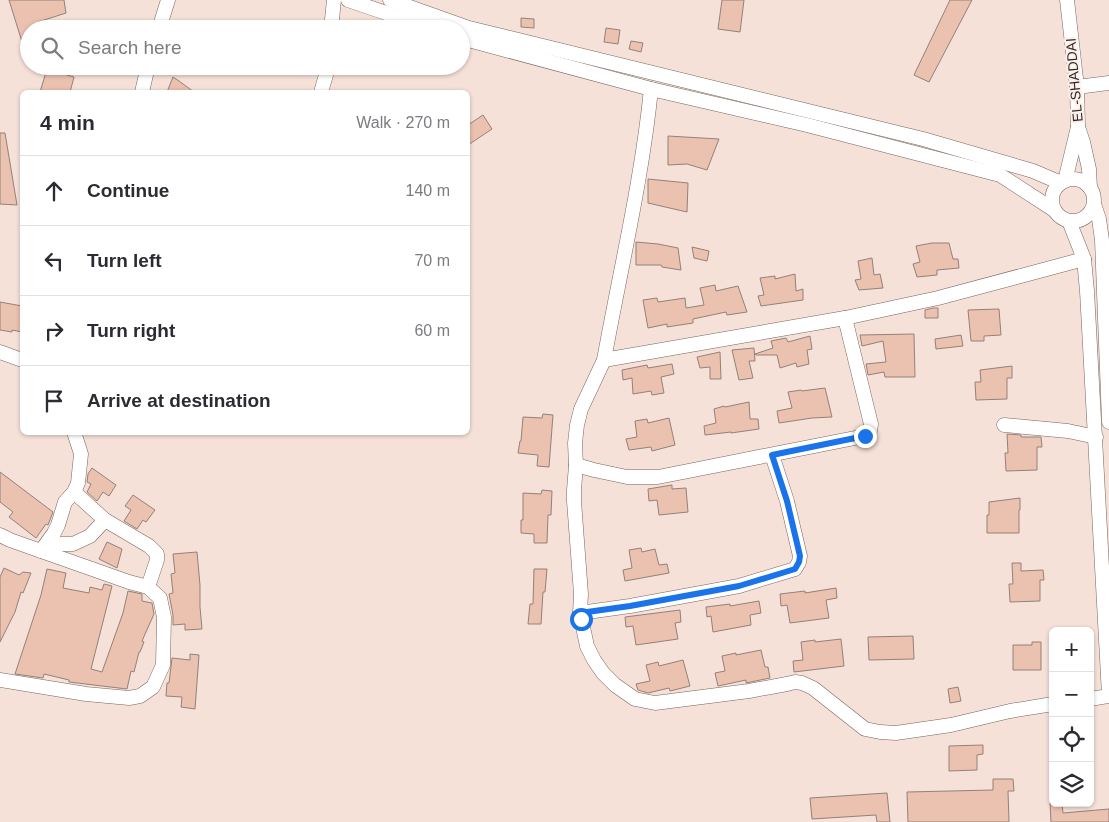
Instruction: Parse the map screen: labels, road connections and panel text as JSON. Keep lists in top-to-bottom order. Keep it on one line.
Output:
{"streets":{"street":["EL-SHADDAI"]},"page":{"search":"Search here","heading":["4 min","Walk · 270 m"],"list":[["Continue","140 m"],["Turn left","70 m"],["Turn right","60 m"],"Arrive at destination"],"map_buttons":["+","−"]}}
